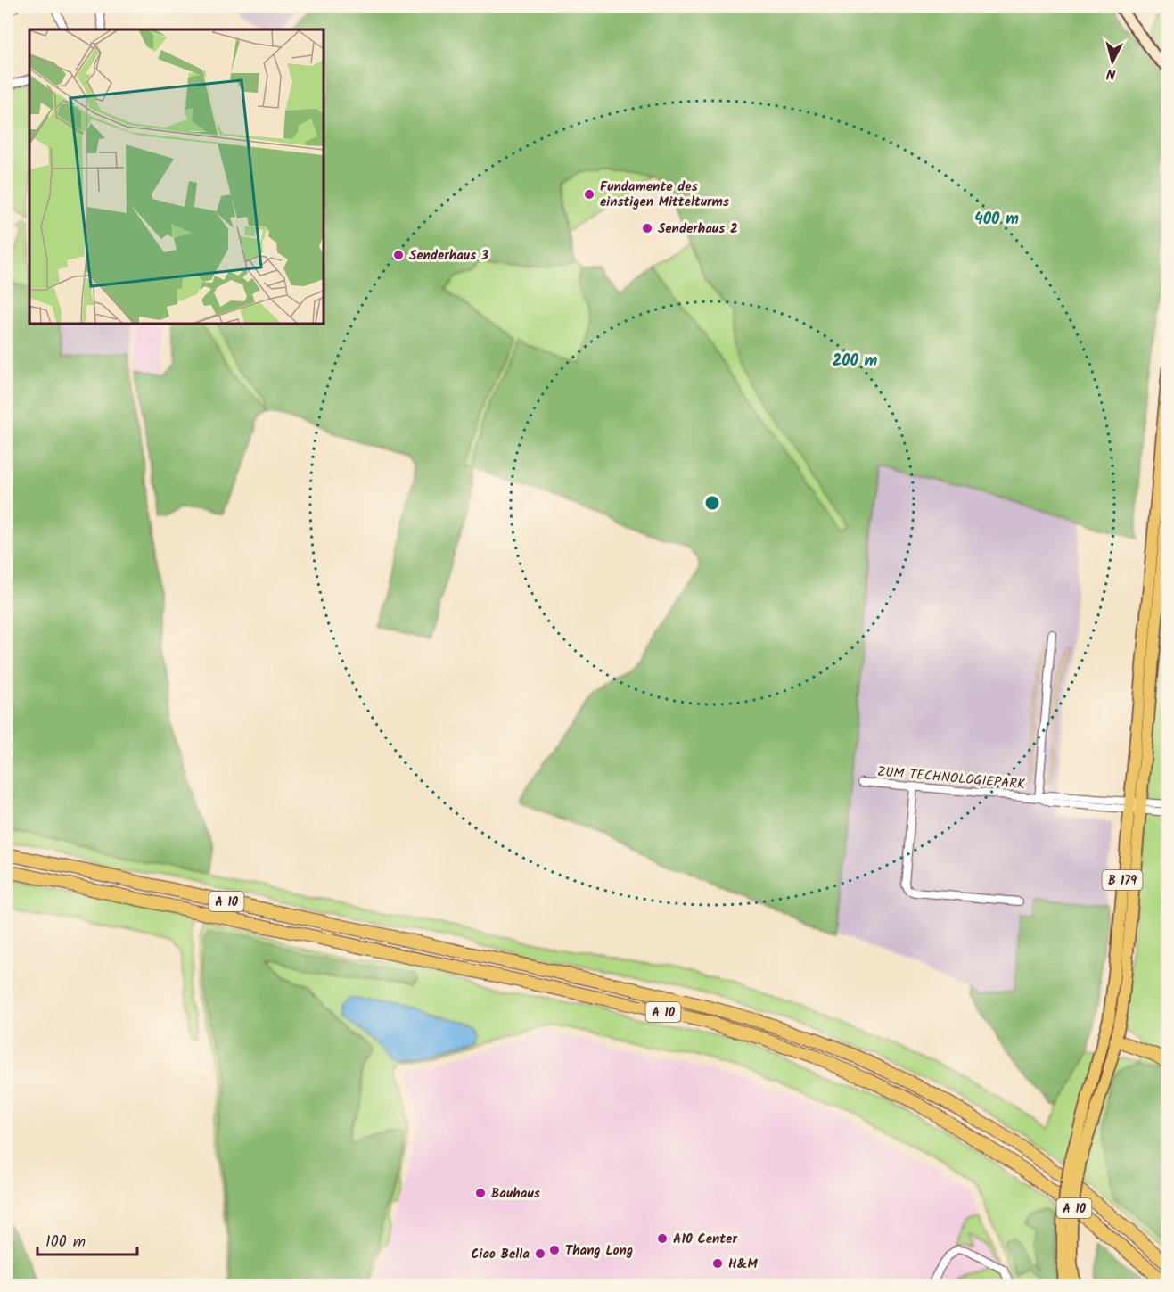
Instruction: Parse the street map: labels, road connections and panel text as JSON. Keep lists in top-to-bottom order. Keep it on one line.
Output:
{"streets":{"highway":["A 10"],"main road":["B 179"],"street":["ZUM TECHNOLOGIEPARK"]},"crossings":[["ZUM TECHNOLOGIEPARK","B 179"]],"places":["Fundamente des einstigen Mittelturms","Senderhaus 2","Senderhaus 3","Bauhaus","A10 Center","Thang Long","Ciao Bella","H&M"],"scale_bar":"100 m","north":"bottom","rings":["400 m","200 m"]}
